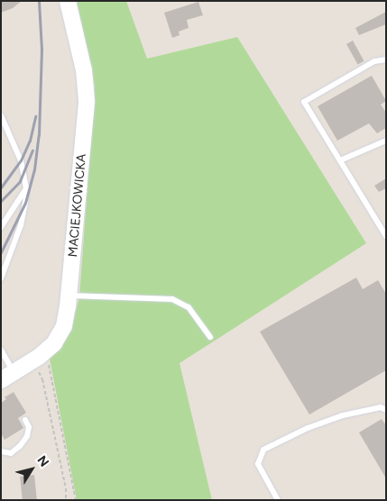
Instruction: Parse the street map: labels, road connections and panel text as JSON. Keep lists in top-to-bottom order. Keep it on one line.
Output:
{"streets":{"street":["MACIEJKOWICKA"]},"north":"top right"}
